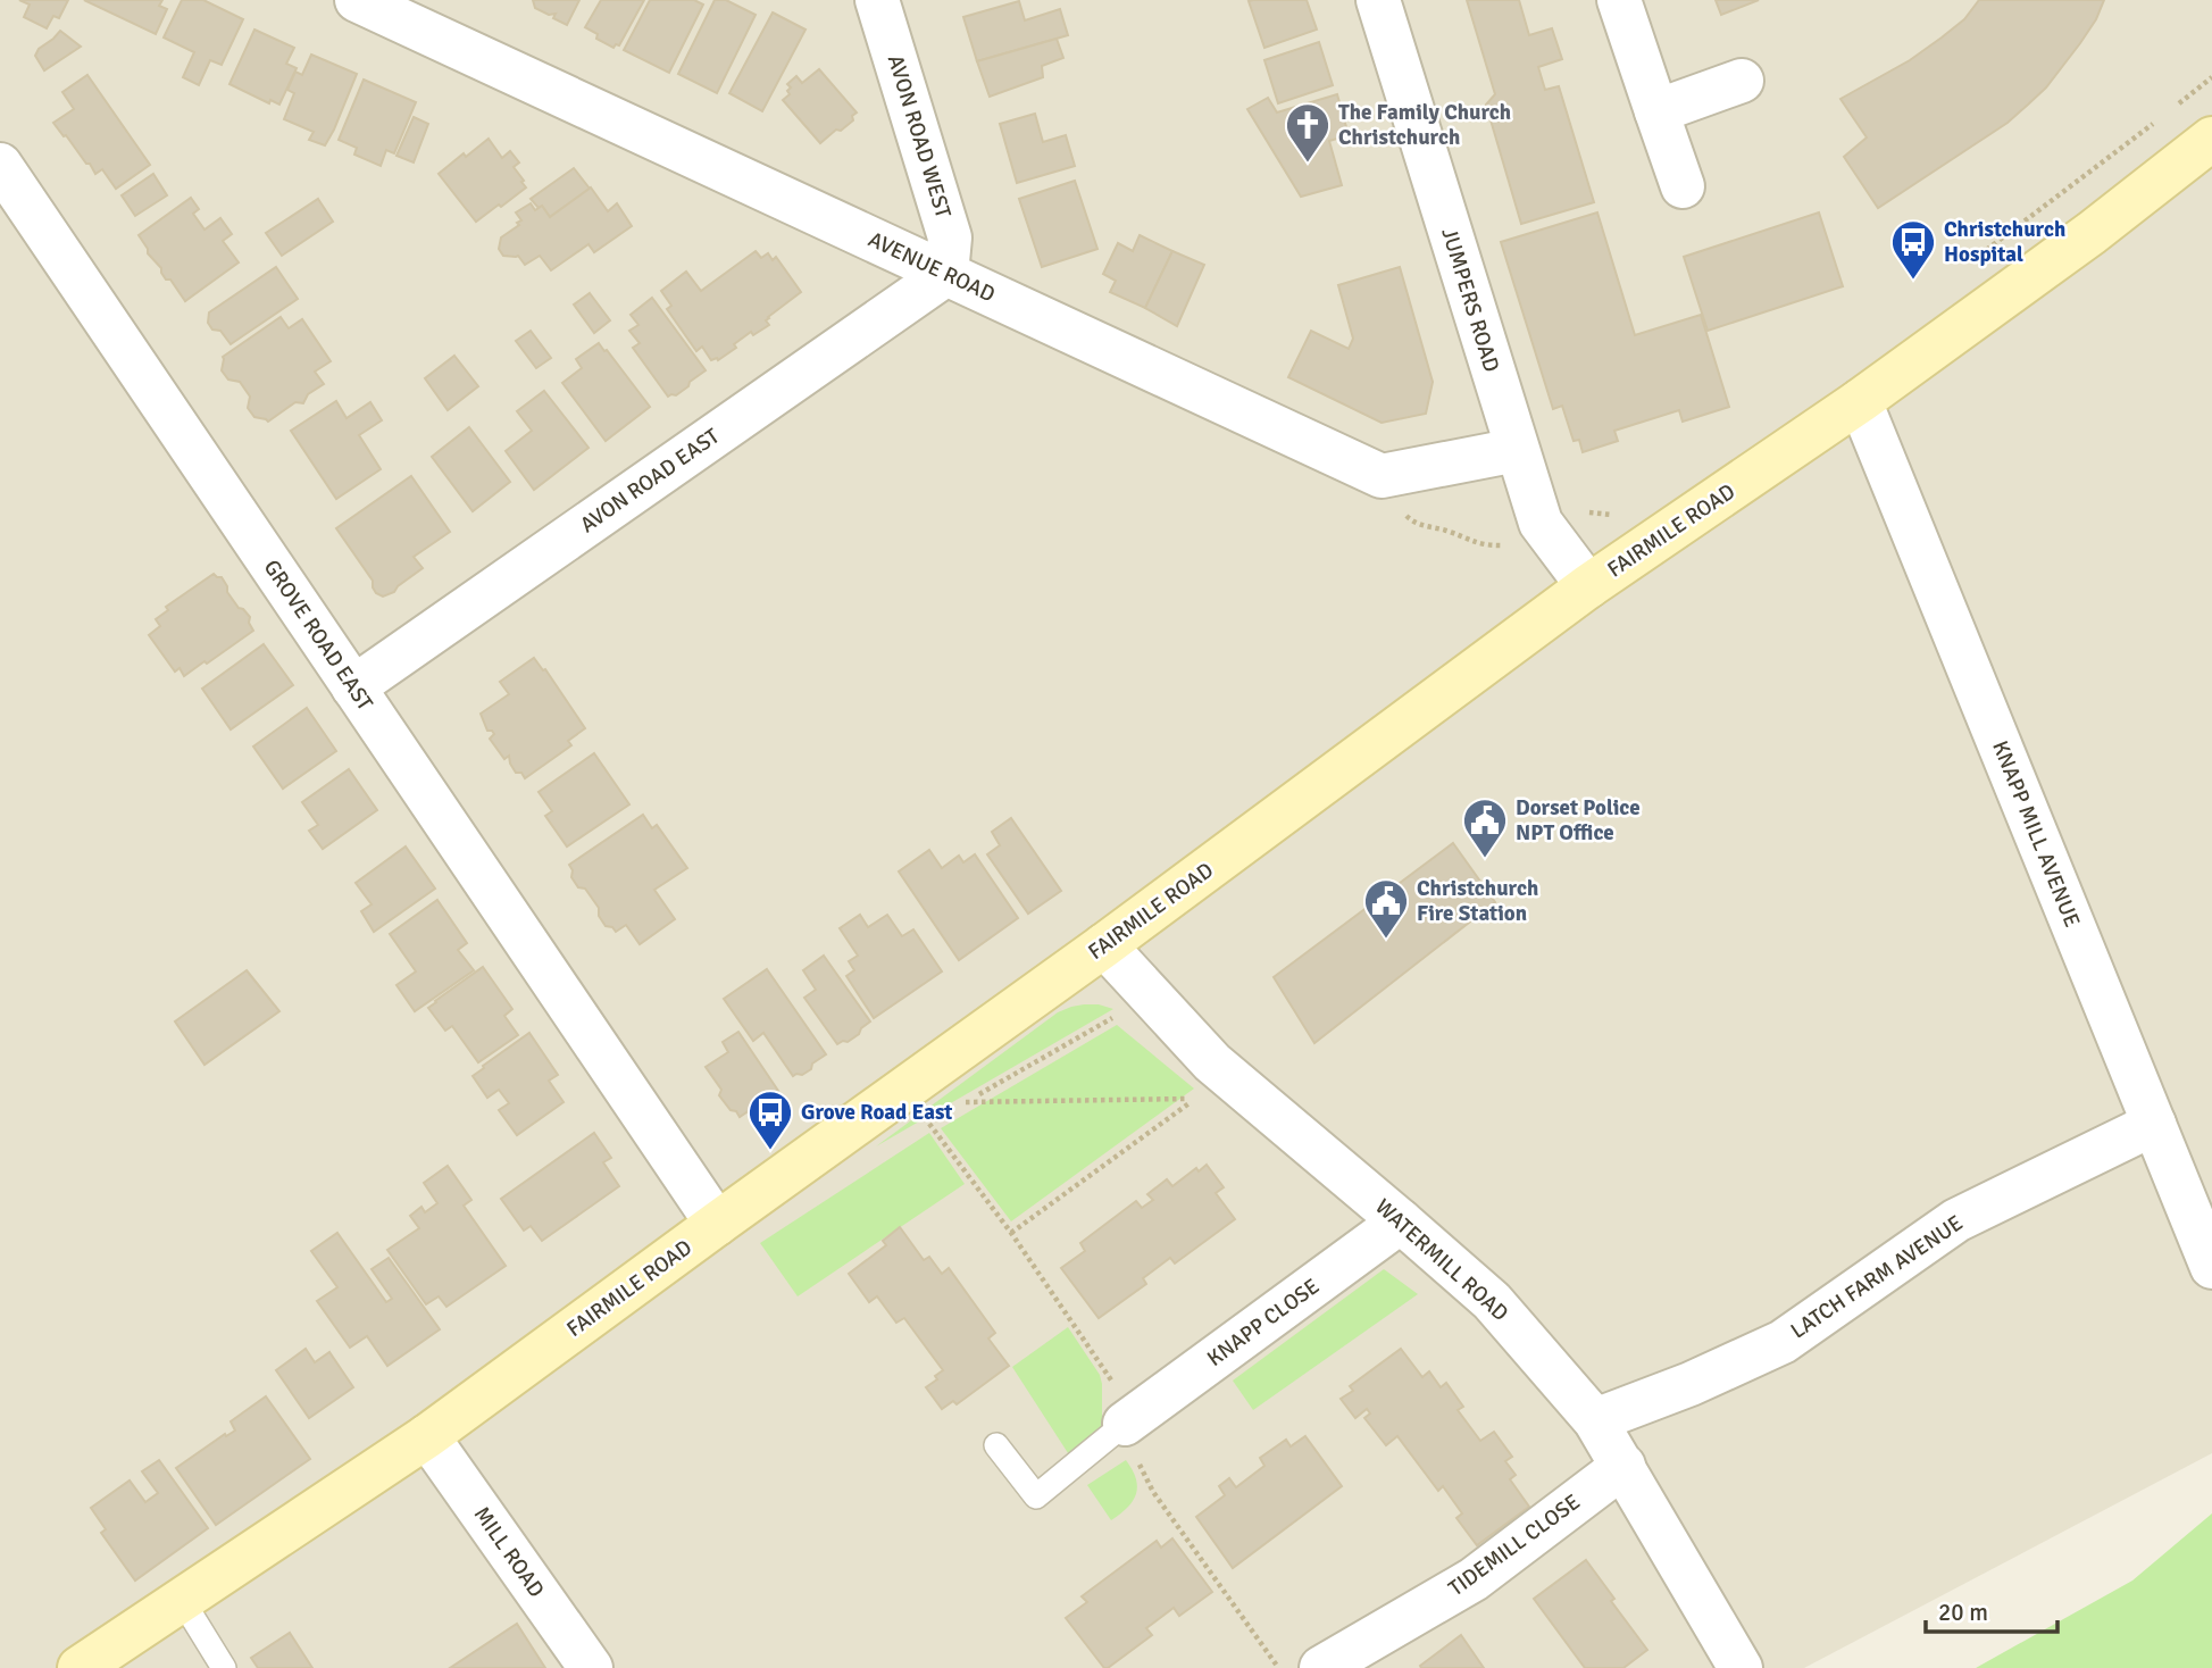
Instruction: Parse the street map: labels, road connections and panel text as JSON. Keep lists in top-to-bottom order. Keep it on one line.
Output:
{"streets":{"main road":["FAIRMILE ROAD"],"street":["AVON ROAD WEST","AVENUE ROAD","JUMPERS ROAD","AVON ROAD EAST","GROVE ROAD EAST","KNAPP MILL AVENUE","WATERMILL ROAD","LATCH FARM AVENUE","KNAPP CLOSE","TIDEMILL CLOSE","MILL ROAD"]},"crossings":[["AVON ROAD WEST","AVENUE ROAD"],["AVON ROAD WEST","AVON ROAD EAST"],["AVENUE ROAD","AVON ROAD EAST"],["JUMPERS ROAD","FAIRMILE ROAD"],["AVON ROAD EAST","GROVE ROAD EAST"],["FAIRMILE ROAD","GROVE ROAD EAST"],["FAIRMILE ROAD","KNAPP MILL AVENUE"],["FAIRMILE ROAD","WATERMILL ROAD"],["FAIRMILE ROAD","MILL ROAD"],["KNAPP MILL AVENUE","LATCH FARM AVENUE"],["WATERMILL ROAD","LATCH FARM AVENUE"],["WATERMILL ROAD","KNAPP CLOSE"],["WATERMILL ROAD","TIDEMILL CLOSE"]],"places":{"church":["The Family Church Christchurch"],"bus stop":["Christchurch Hospital","Grove Road East"],"public building":["Dorset Police NPT Office","Christchurch Fire Station"]},"scale_bar":"20 m"}
